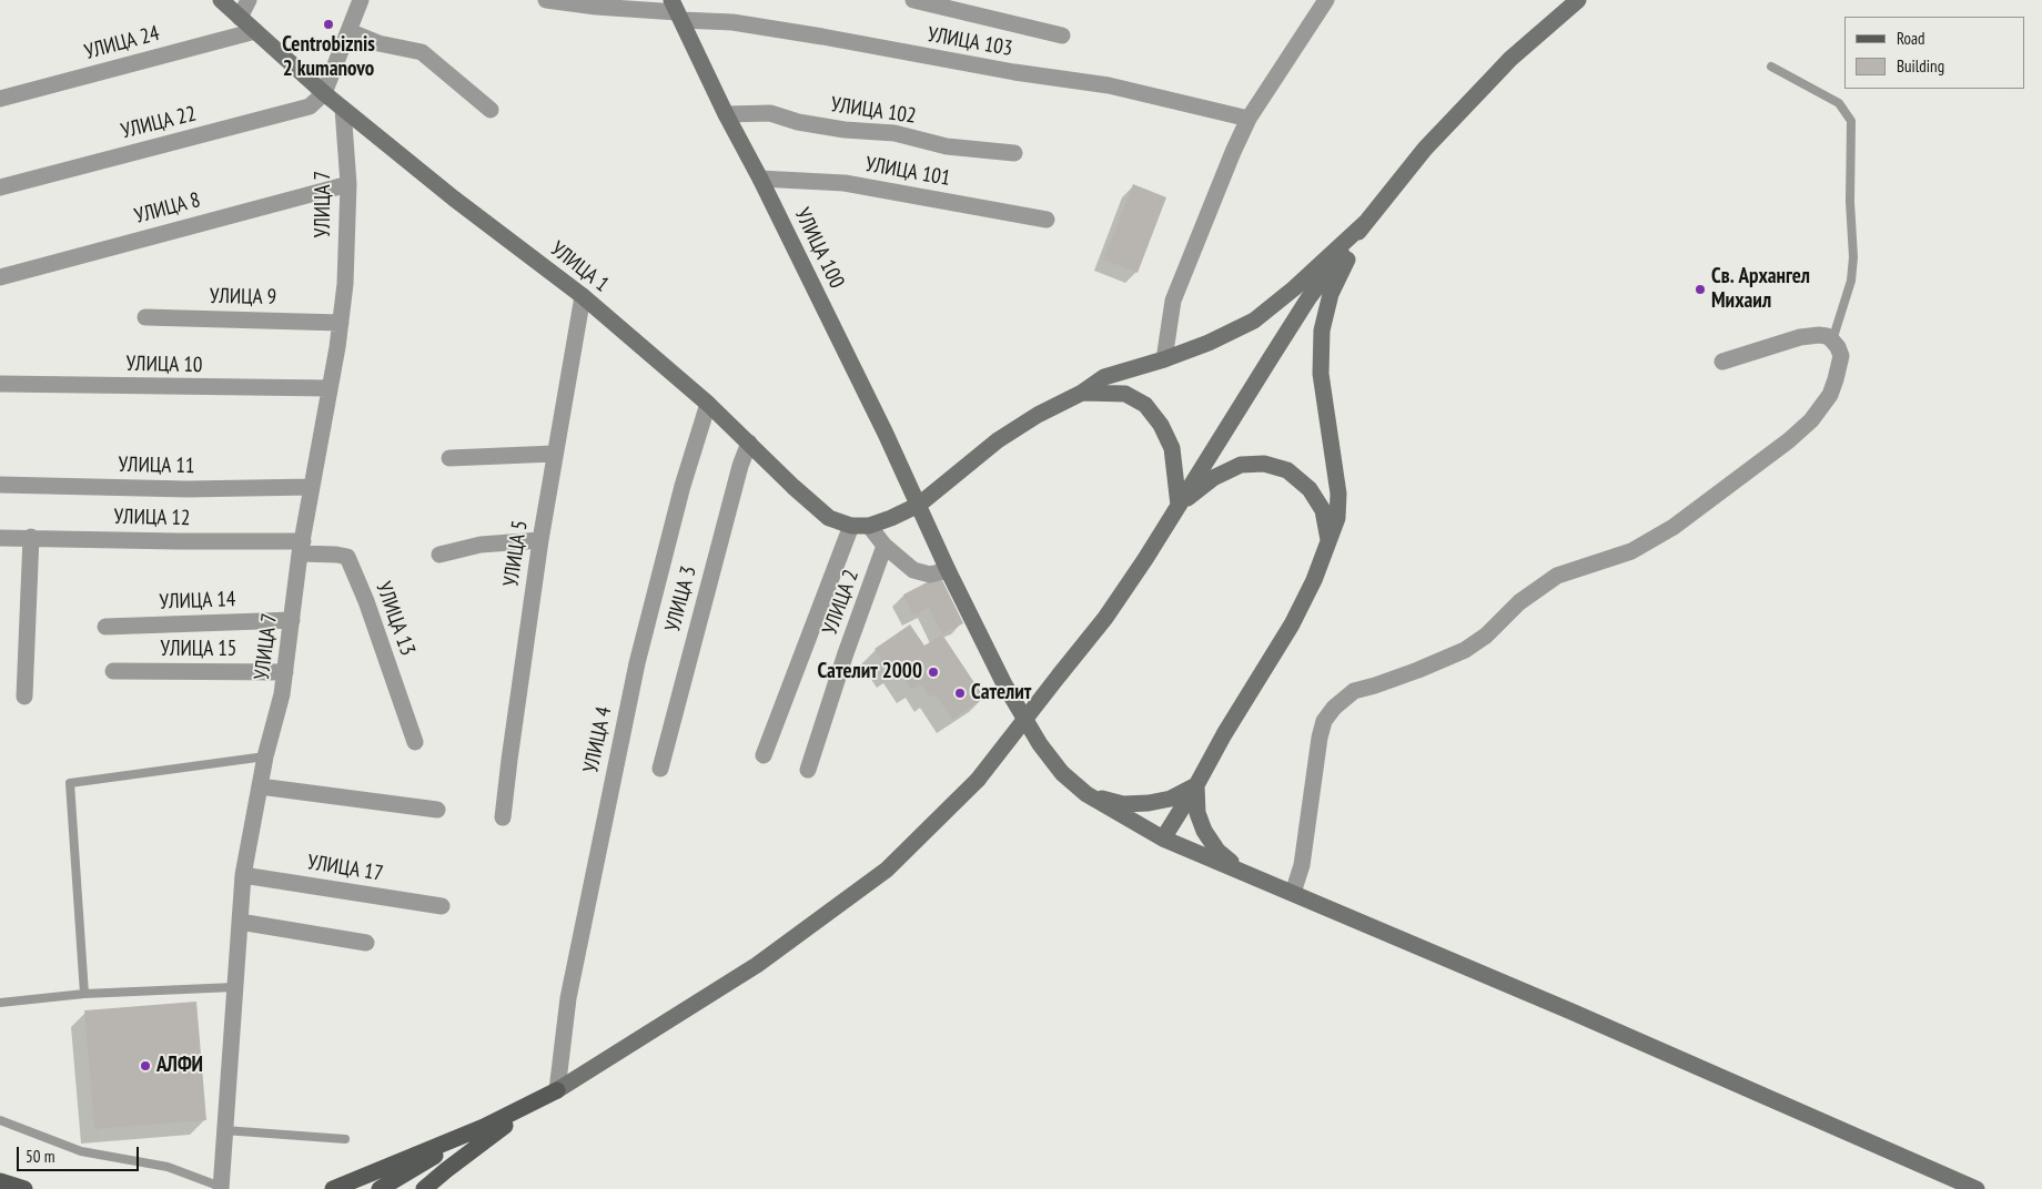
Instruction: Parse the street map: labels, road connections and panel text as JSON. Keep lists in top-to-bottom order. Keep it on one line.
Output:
{"streets":{"main road":["УЛИЦА 100","УЛИЦА 1"],"street":["УЛИЦА 103","УЛИЦА 24","УЛИЦА 102","УЛИЦА 22","УЛИЦА 101","УЛИЦА 7","УЛИЦА 8","УЛИЦА 9","УЛИЦА 10","УЛИЦА 11","УЛИЦА 12","УЛИЦА 5","УЛИЦА 3","УЛИЦА 14","УЛИЦА 2","УЛИЦА 13","УЛИЦА 15","УЛИЦА 4","УЛИЦА 17"]},"crossings":[["УЛИЦА 103","УЛИЦА 100"],["УЛИЦА 24","УЛИЦА 1"],["УЛИЦА 102","УЛИЦА 100"],["УЛИЦА 22","УЛИЦА 1"],["УЛИЦА 101","УЛИЦА 100"],["УЛИЦА 7","УЛИЦА 8"],["УЛИЦА 7","УЛИЦА 1"],["УЛИЦА 7","УЛИЦА 9"],["УЛИЦА 7","УЛИЦА 10"],["УЛИЦА 7","УЛИЦА 11"],["УЛИЦА 7","УЛИЦА 12"],["УЛИЦА 7","УЛИЦА 14"],["УЛИЦА 7","УЛИЦА 13"],["УЛИЦА 7","УЛИЦА 15"],["УЛИЦА 7","УЛИЦА 17"],["УЛИЦА 100","УЛИЦА 1"],["УЛИЦА 1","УЛИЦА 5"],["УЛИЦА 1","УЛИЦА 3"],["УЛИЦА 1","УЛИЦА 4"],["УЛИЦА 12","УЛИЦА 13"]],"places":["Centrobiznis 2 kumanovo","Св. Архангел Михаил","Сателит 2000","Сателит","АЛФИ"],"legend":["Road","Building"],"scale_bar":"50 m"}
